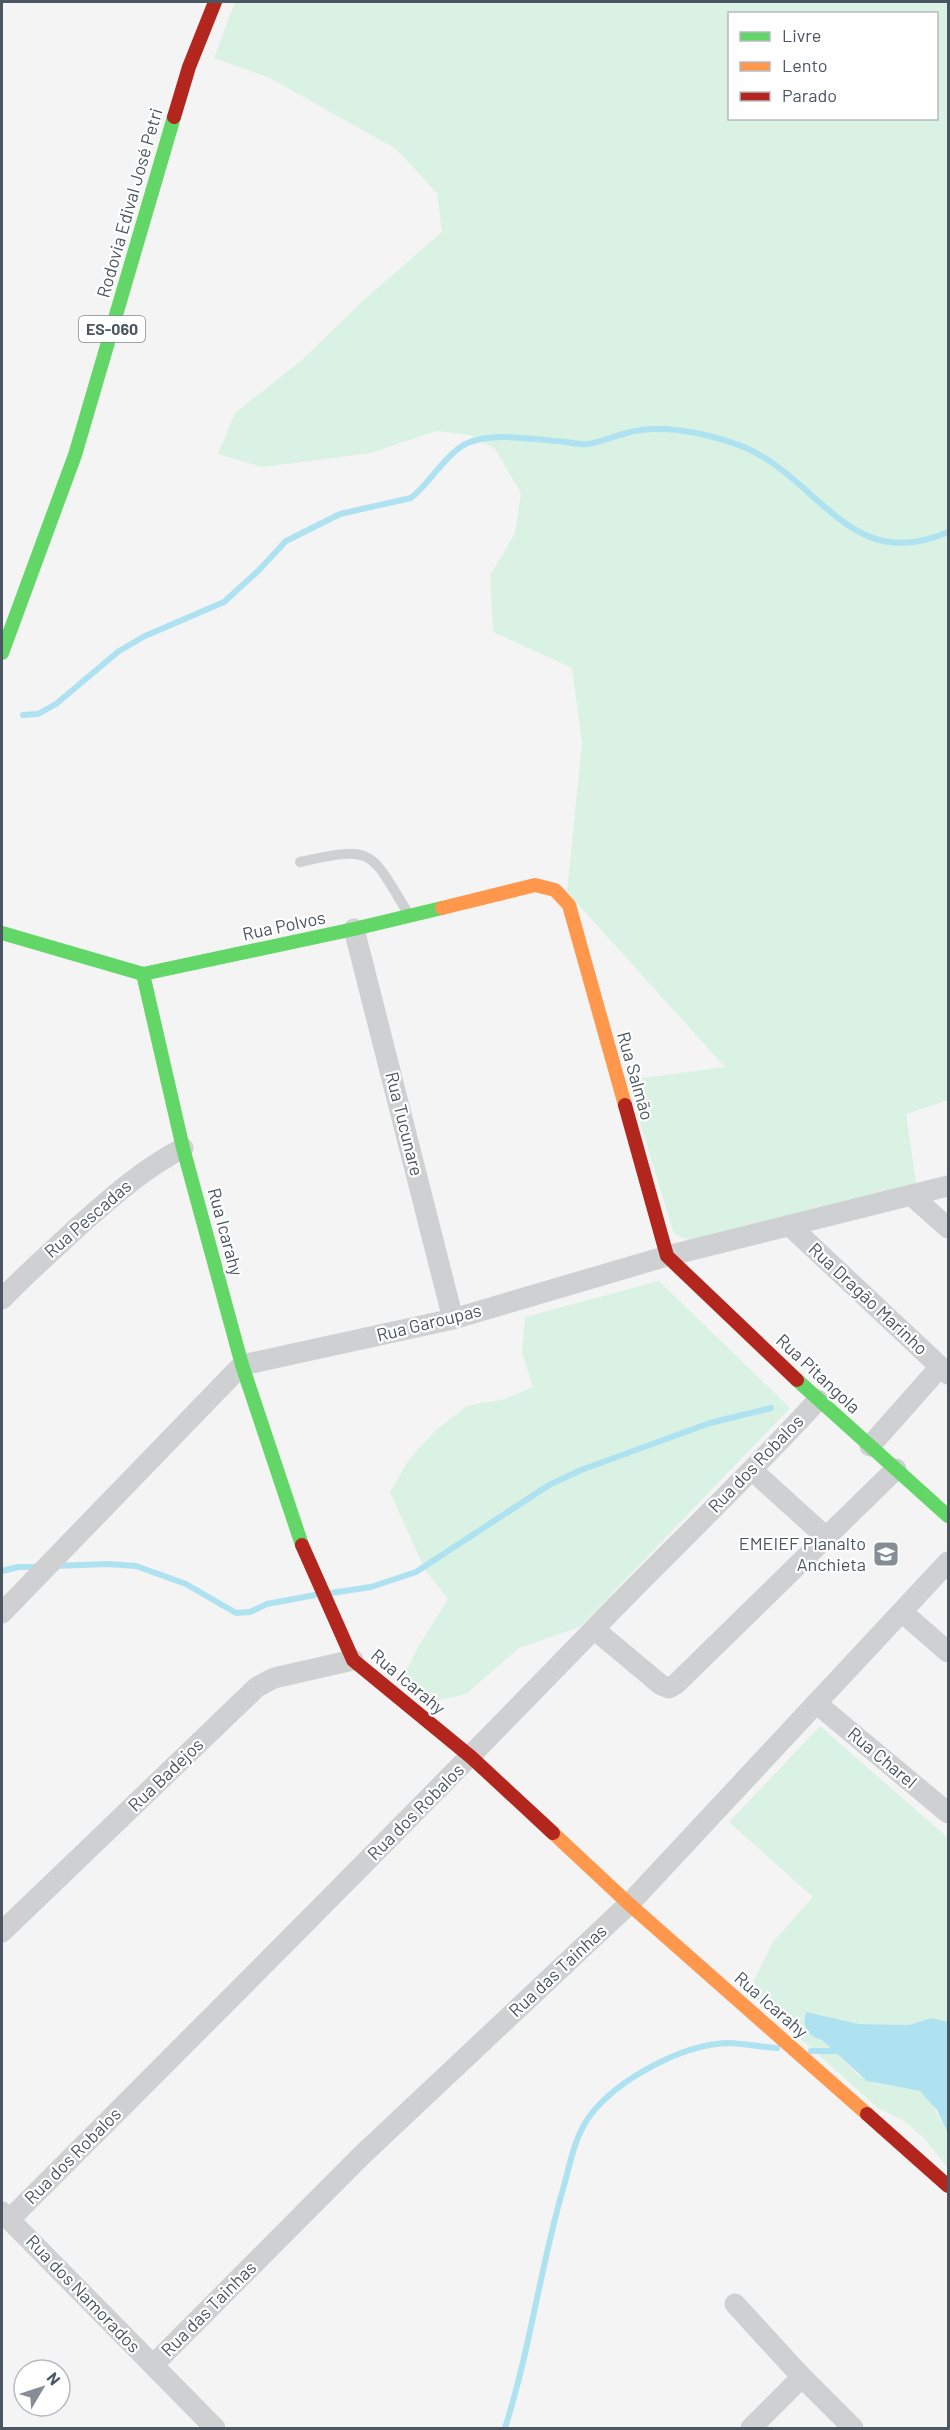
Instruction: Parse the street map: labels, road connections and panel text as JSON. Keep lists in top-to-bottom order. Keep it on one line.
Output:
{"streets":{"street":["Rodovia Edival José Petri","ES-060","Rua Polvos","Rua Salmão","Rua Tucunare","Rua Pescadas","Rua Icarahy","Rua Dragão Marinho","Rua Garoupas","Rua Pitangola","Rua dos Robalos","Rua Charel","Rua Badejos","Rua das Tainhas","Rua dos Namorados"]},"crossings":[["Rua Polvos","Rua Salmão"],["Rua Polvos","Rua Tucunare"],["Rua Polvos","Rua Icarahy"],["Rua Salmão","Rua Garoupas"],["Rua Salmão","Rua Pitangola"],["Rua Tucunare","Rua Garoupas"],["Rua Pescadas","Rua Icarahy"],["Rua Icarahy","Rua Garoupas"],["Rua Icarahy","Rua dos Robalos"],["Rua Icarahy","Rua Badejos"],["Rua Icarahy","Rua das Tainhas"],["Rua Dragão Marinho","Rua Garoupas"],["Rua Garoupas","Rua Pitangola"],["Rua Pitangola","Rua dos Robalos"],["Rua dos Robalos","Rua dos Namorados"],["Rua Charel","Rua das Tainhas"],["Rua das Tainhas","Rua dos Namorados"]],"places":{"school or university":["EMEIEF Planalto Anchieta"]},"legend":["Livre","Lento","Parado"],"north":"top right"}
